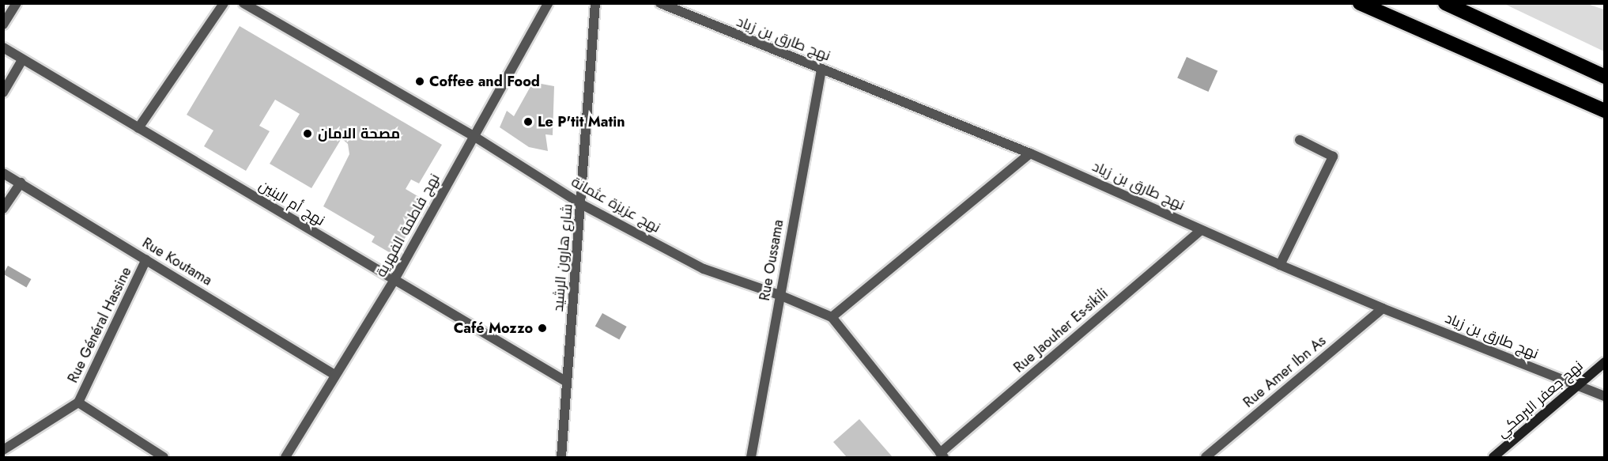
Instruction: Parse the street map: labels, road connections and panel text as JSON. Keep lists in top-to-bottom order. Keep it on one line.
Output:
{"streets":{"street":["نهج طارق بن زياد","نهج أم البنين","نهج عزيزة عثمانة","نهج فاطمة الفهرية","شارع هارون الرشيد","Rue Oussama","Rue Koutama","Rue Général Hassine","Rue Jaouher Es-sikili","Rue Amer Ibn As","نهج جعفر البرمكي"]},"crossings":[["نهج طارق بن زياد","Rue Oussama"],["نهج طارق بن زياد","Rue Jaouher Es-sikili"],["نهج طارق بن زياد","Rue Amer Ibn As"],["نهج طارق بن زياد","نهج جعفر البرمكي"],["نهج أم البنين","نهج فاطمة الفهرية"],["نهج أم البنين","شارع هارون الرشيد"],["نهج عزيزة عثمانة","نهج فاطمة الفهرية"],["نهج عزيزة عثمانة","شارع هارون الرشيد"],["نهج عزيزة عثمانة","Rue Oussama"],["نهج عزيزة عثمانة","Rue Jaouher Es-sikili"],["نهج فاطمة الفهرية","Rue Koutama"],["Rue Koutama","Rue Général Hassine"]],"places":["Coffee and Food","Le P'tit Matin","مصحة الامان","Café Mozzo"]}
